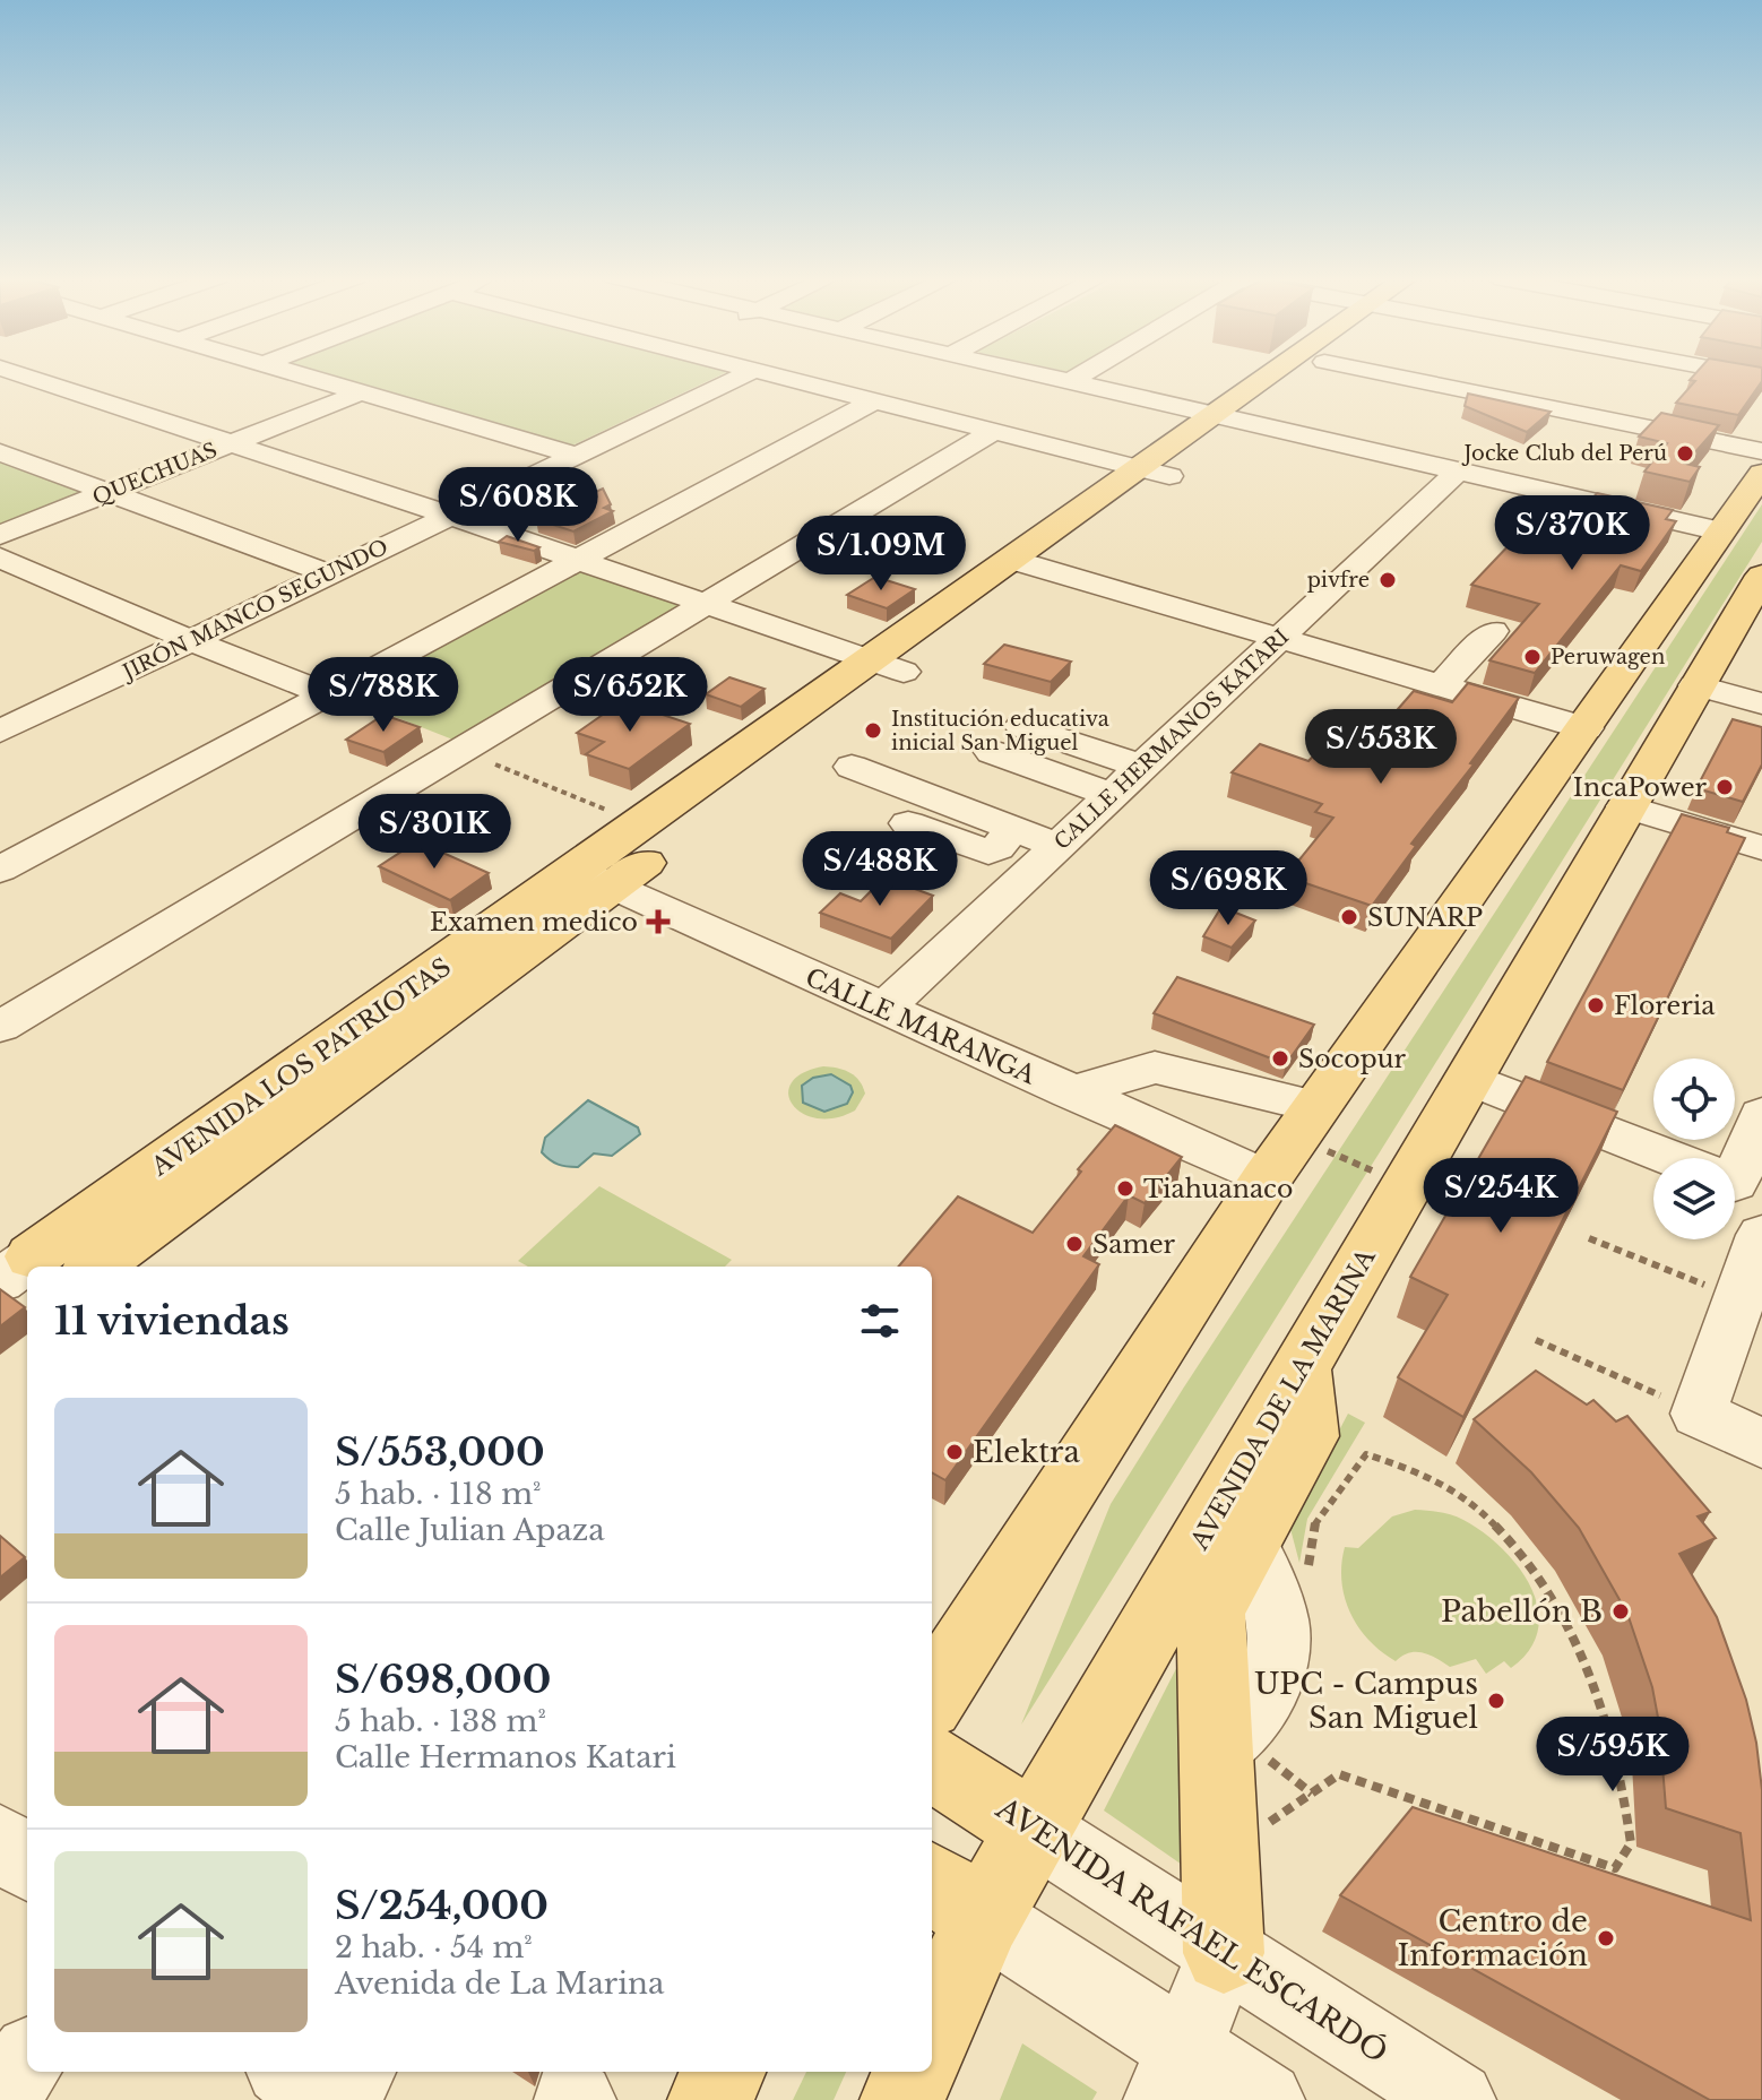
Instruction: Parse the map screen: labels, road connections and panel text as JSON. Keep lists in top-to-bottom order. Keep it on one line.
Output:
{"streets":{"main road":["AVENIDA LOS PATRIOTAS","AVENIDA DE LA MARINA","AVENIDA RAFAEL ESCARDÓ"],"street":["QUECHUAS","JIRÓN MANCO SEGUNDO","CALLE HERMANOS KATARI","CALLE MARANGA"]},"crossings":[["CALLE HERMANOS KATARI","CALLE MARANGA"],["CALLE MARANGA","AVENIDA LOS PATRIOTAS"],["AVENIDA DE LA MARINA","AVENIDA RAFAEL ESCARDÓ"]],"places":{"other":["Jocke Club del Perú","pivfre","Peruwagen","Institución educativa inicial San Miguel","IncaPower","SUNARP","Floreria","Socopur","Tiahuanaco","Samer","Elektra","Pabellón B","UPC - Campus San Miguel","Centro de Información"],"health":["Examen medico"]},"page":{"price":["S/608K","S/370K","S/1.09M","S/788K","S/652K","S/553K","S/301K","S/488K","S/698K","S/254K","S/595K"],"heading":"11 viviendas","list":[{"name":"S/553,000","note":"5 hab. · 118 m² · Calle Julian Apaza"},{"name":"S/698,000","note":"5 hab. · 138 m² · Calle Hermanos Katari"},{"name":"S/254,000","note":"2 hab. · 54 m² · Avenida de La Marina"}]}}
